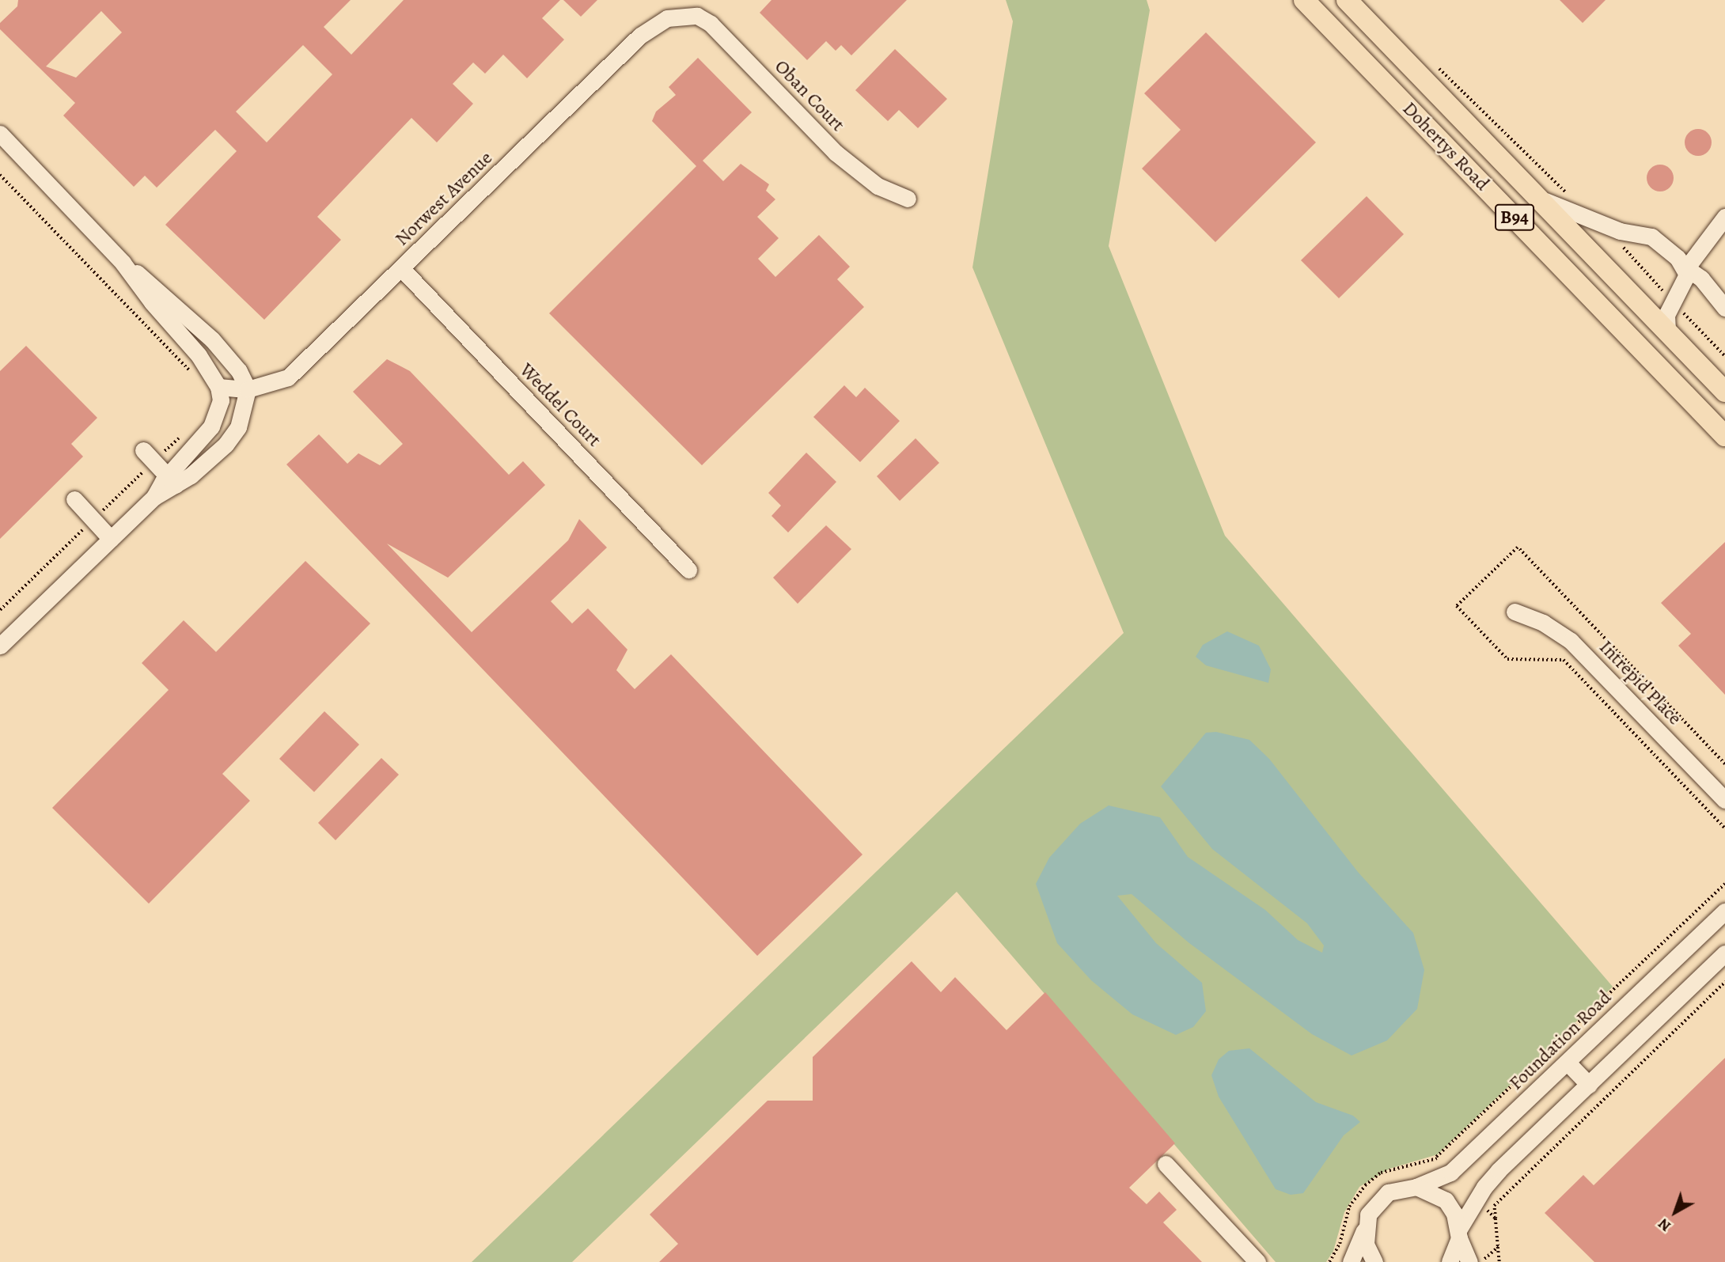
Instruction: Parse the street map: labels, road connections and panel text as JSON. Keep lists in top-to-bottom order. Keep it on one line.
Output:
{"streets":{"main road":["Dohertys Road","B94"],"street":["Oban Court","Norwest Avenue","Weddel Court","Intrepid Place","Foundation Road"]},"crossings":[["Oban Court","Norwest Avenue"],["Norwest Avenue","Weddel Court"]],"north":"bottom left"}
